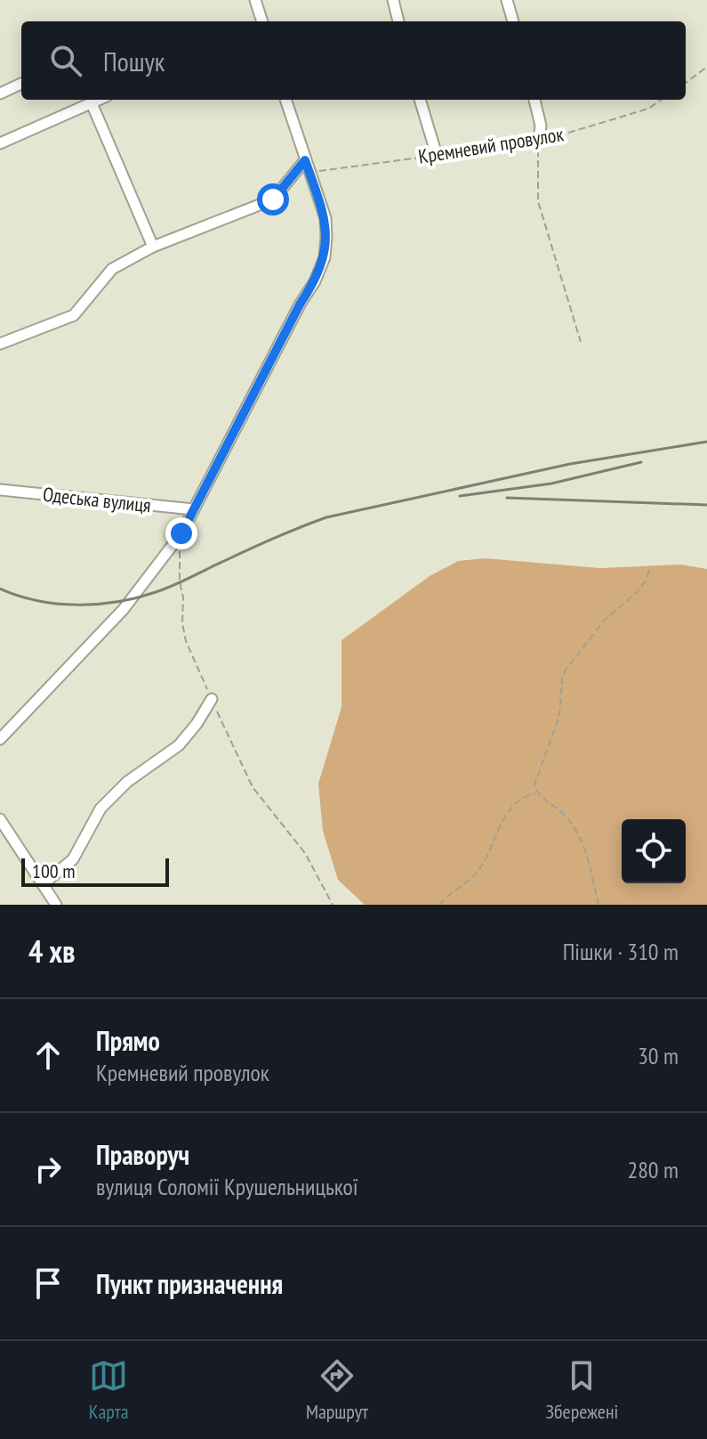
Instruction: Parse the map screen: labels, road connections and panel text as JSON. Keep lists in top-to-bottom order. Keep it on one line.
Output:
{"streets":{"street":["Одеська вулиця"],"path":["Кремневий провулок"]},"scale_bar":"100 m","page":{"search":"Пошук","scale":"100 m","heading":["4 хв","Пішки · 310 m"],"list":[["Прямо","Кремневий провулок","30 m"],["Праворуч","вулиця Соломії Крушельницької","280 m"],"Пункт призначення"],"nav":["Карта","Маршрут","Збережені"]}}
